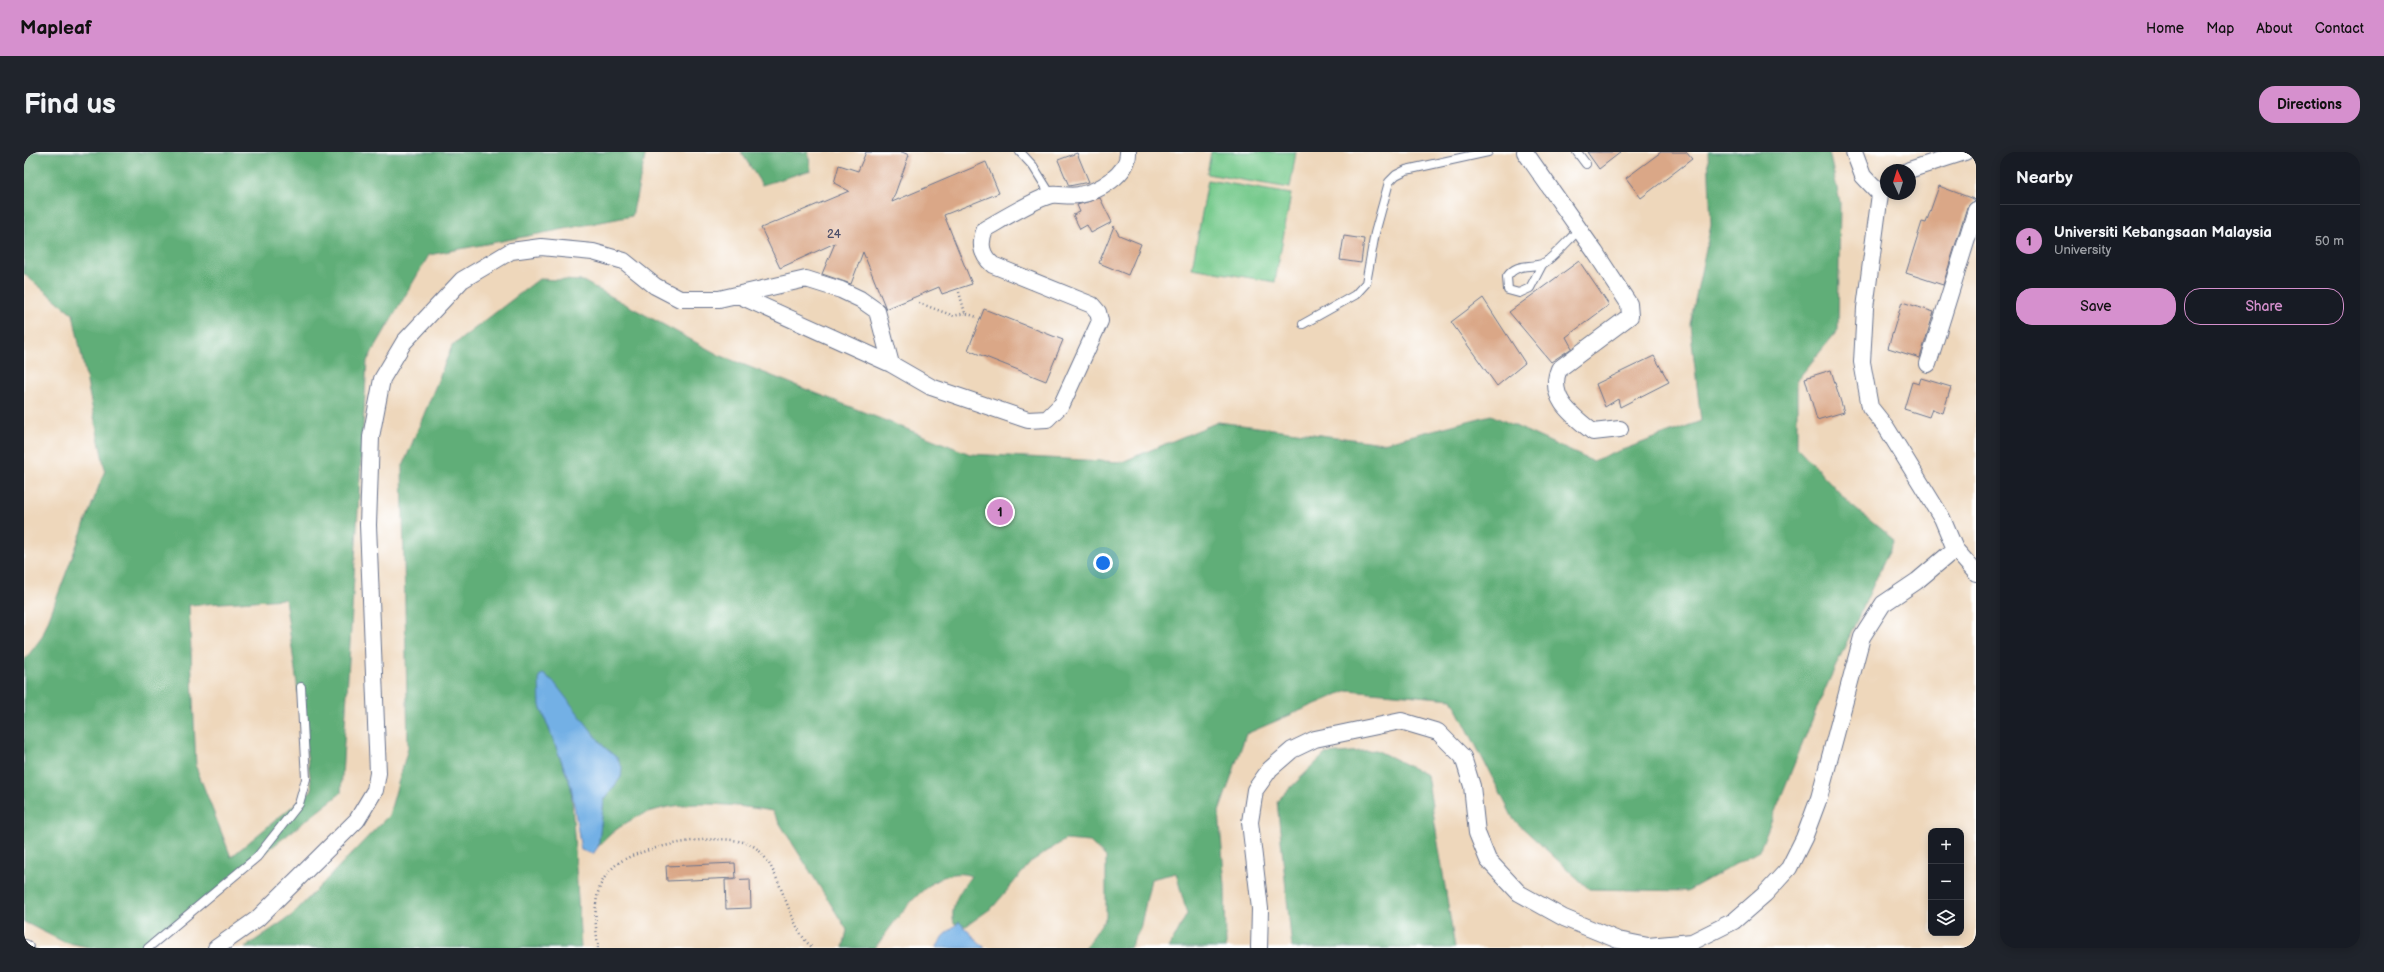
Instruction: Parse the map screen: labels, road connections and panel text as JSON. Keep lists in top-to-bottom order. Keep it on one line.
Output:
{"house_numbers":["24"],"north":"top","page":{"header":"Mapleaf","nav":["Home","Map","About","Contact"],"buttons":["Directions",["Save","Share"]],"title":"Find us","heading":"Nearby","list":[{"mark":"1","name":"Universiti Kebangsaan Malaysia","note":"University","value":"50 m"}],"pins":"1","map_buttons":["+","−"]}}
